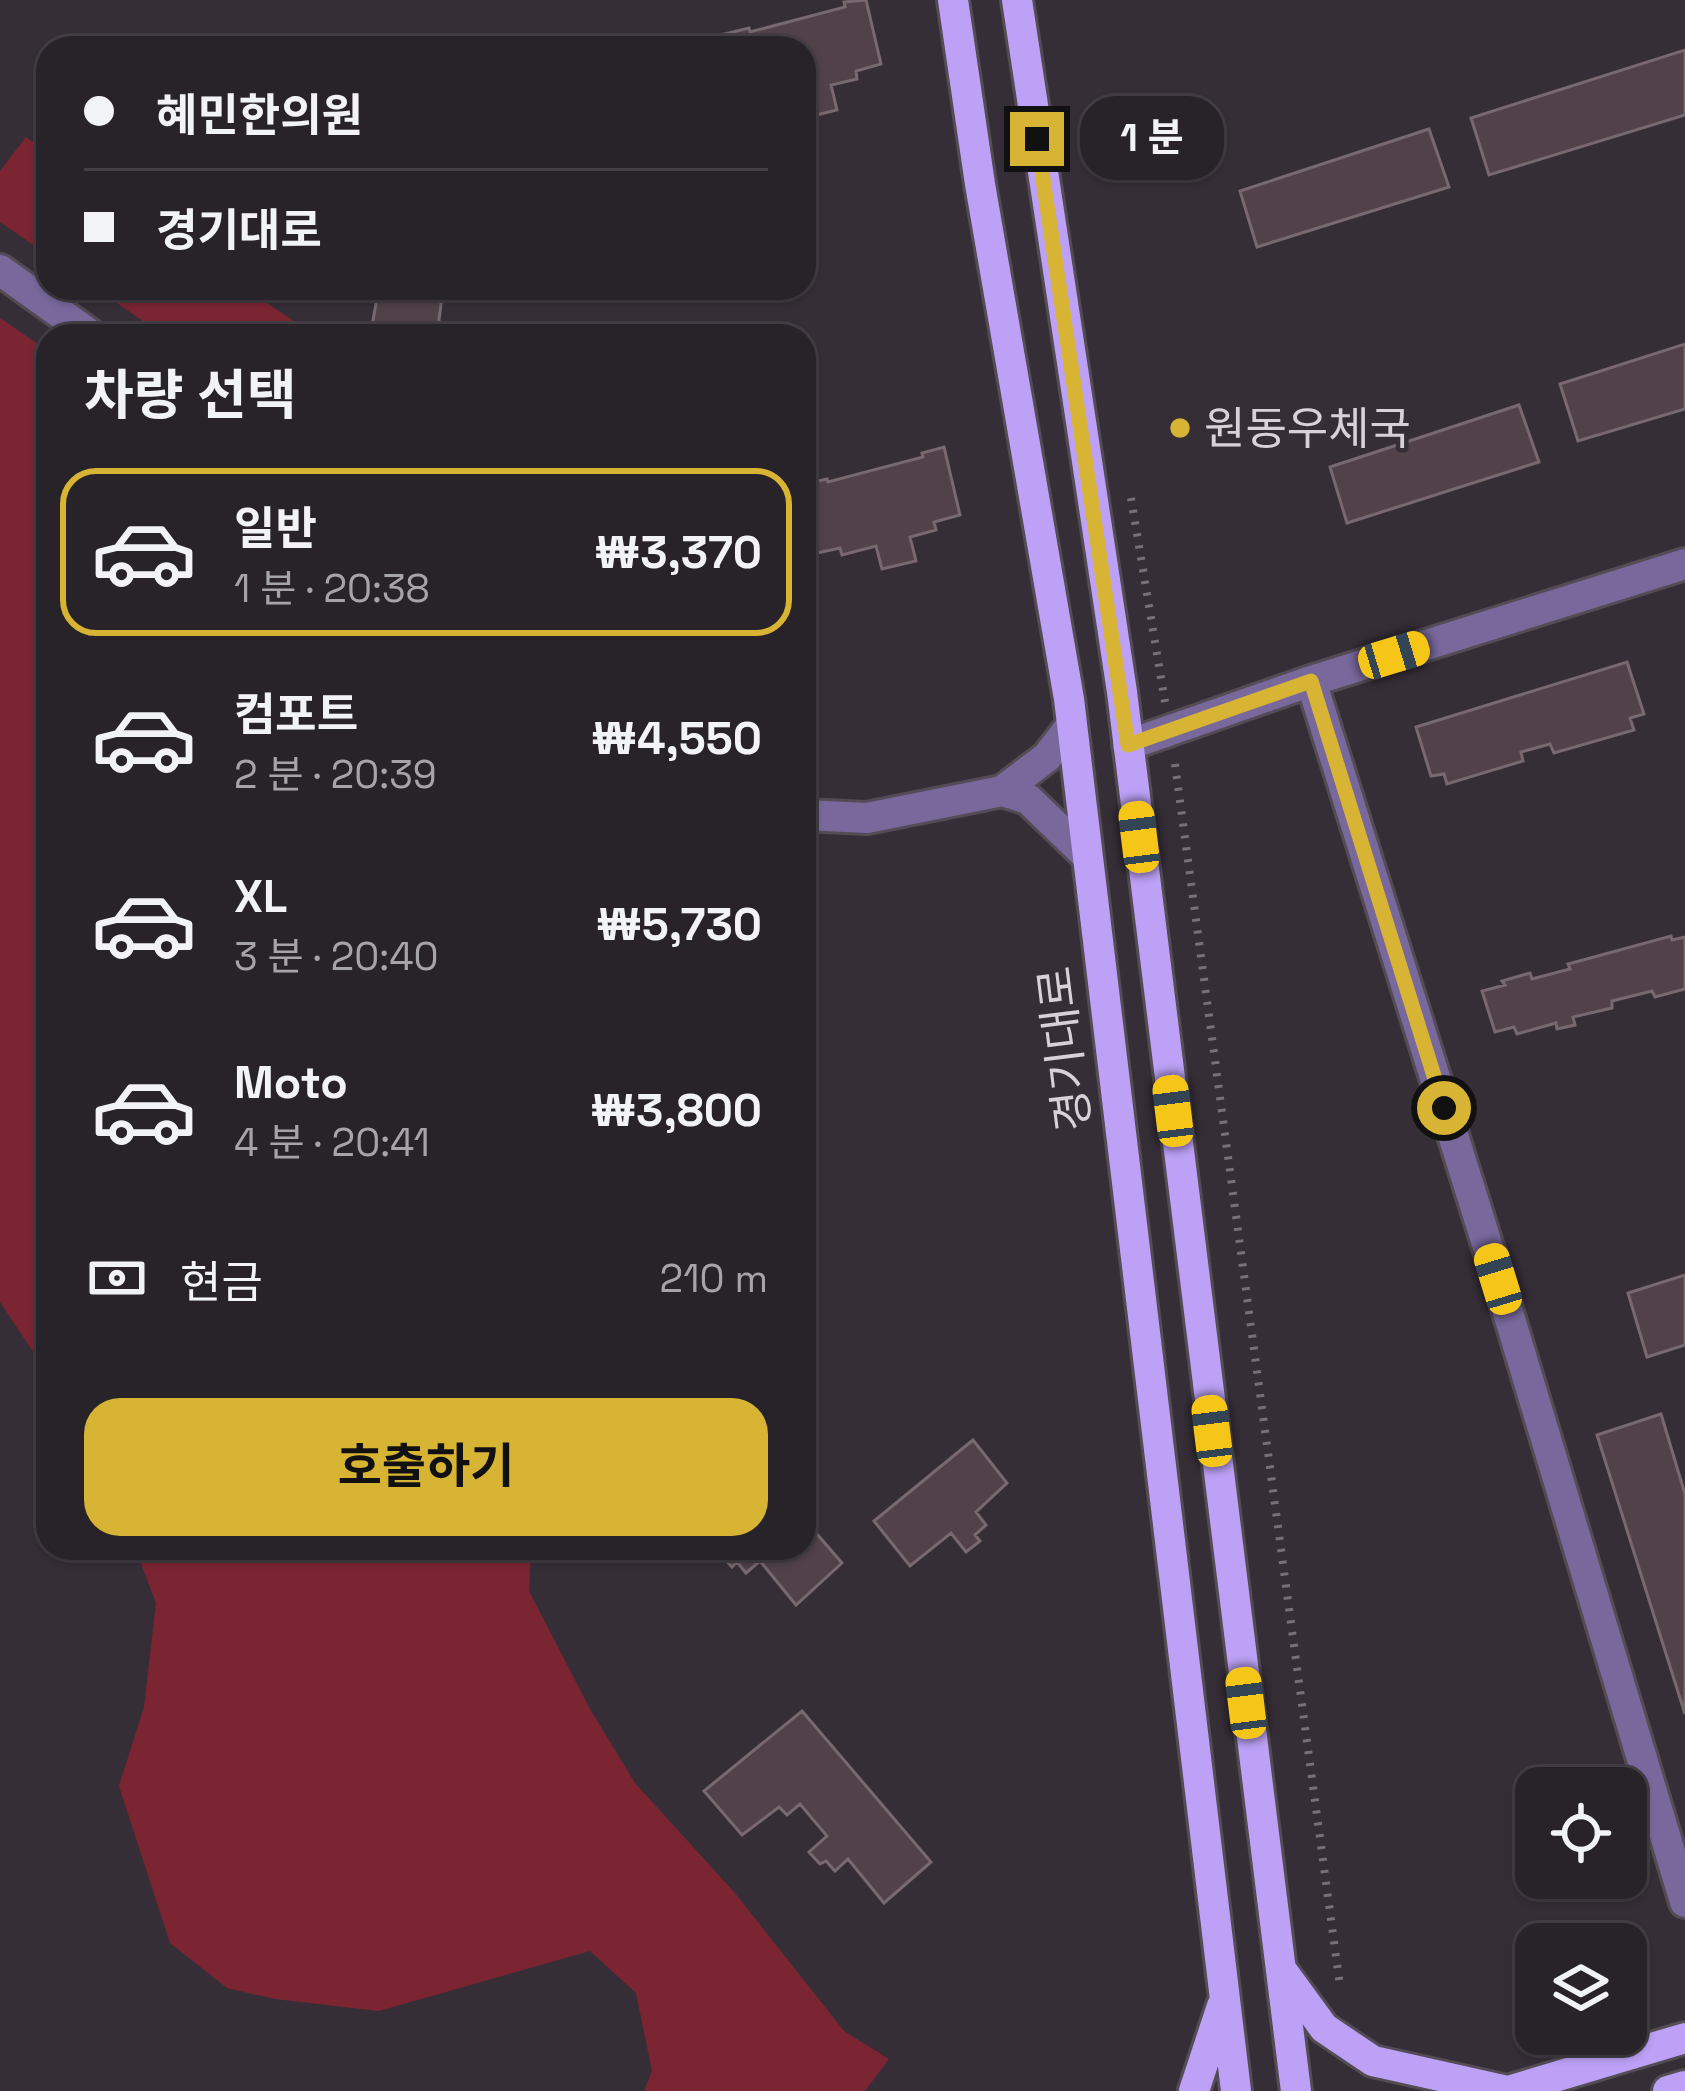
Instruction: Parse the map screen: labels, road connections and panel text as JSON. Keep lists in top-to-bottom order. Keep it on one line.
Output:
{"streets":{"main road":["경기대로"]},"places":["원동우체국"],"page":{"banner":["혜민한의원","경기대로"],"bubble":"1 분","heading":"차량 선택","list":[{"name":"일반","note":"1 분 · 20:38","value":"₩3,370"},{"name":"컴포트","note":"2 분 · 20:39","value":"₩4,550"},{"name":"XL","note":"3 분 · 20:40","value":"₩5,730"},{"name":"Moto","note":"4 분 · 20:41","value":"₩3,800"}],"pay":["현금","210 m"],"buttons":"호출하기"}}
